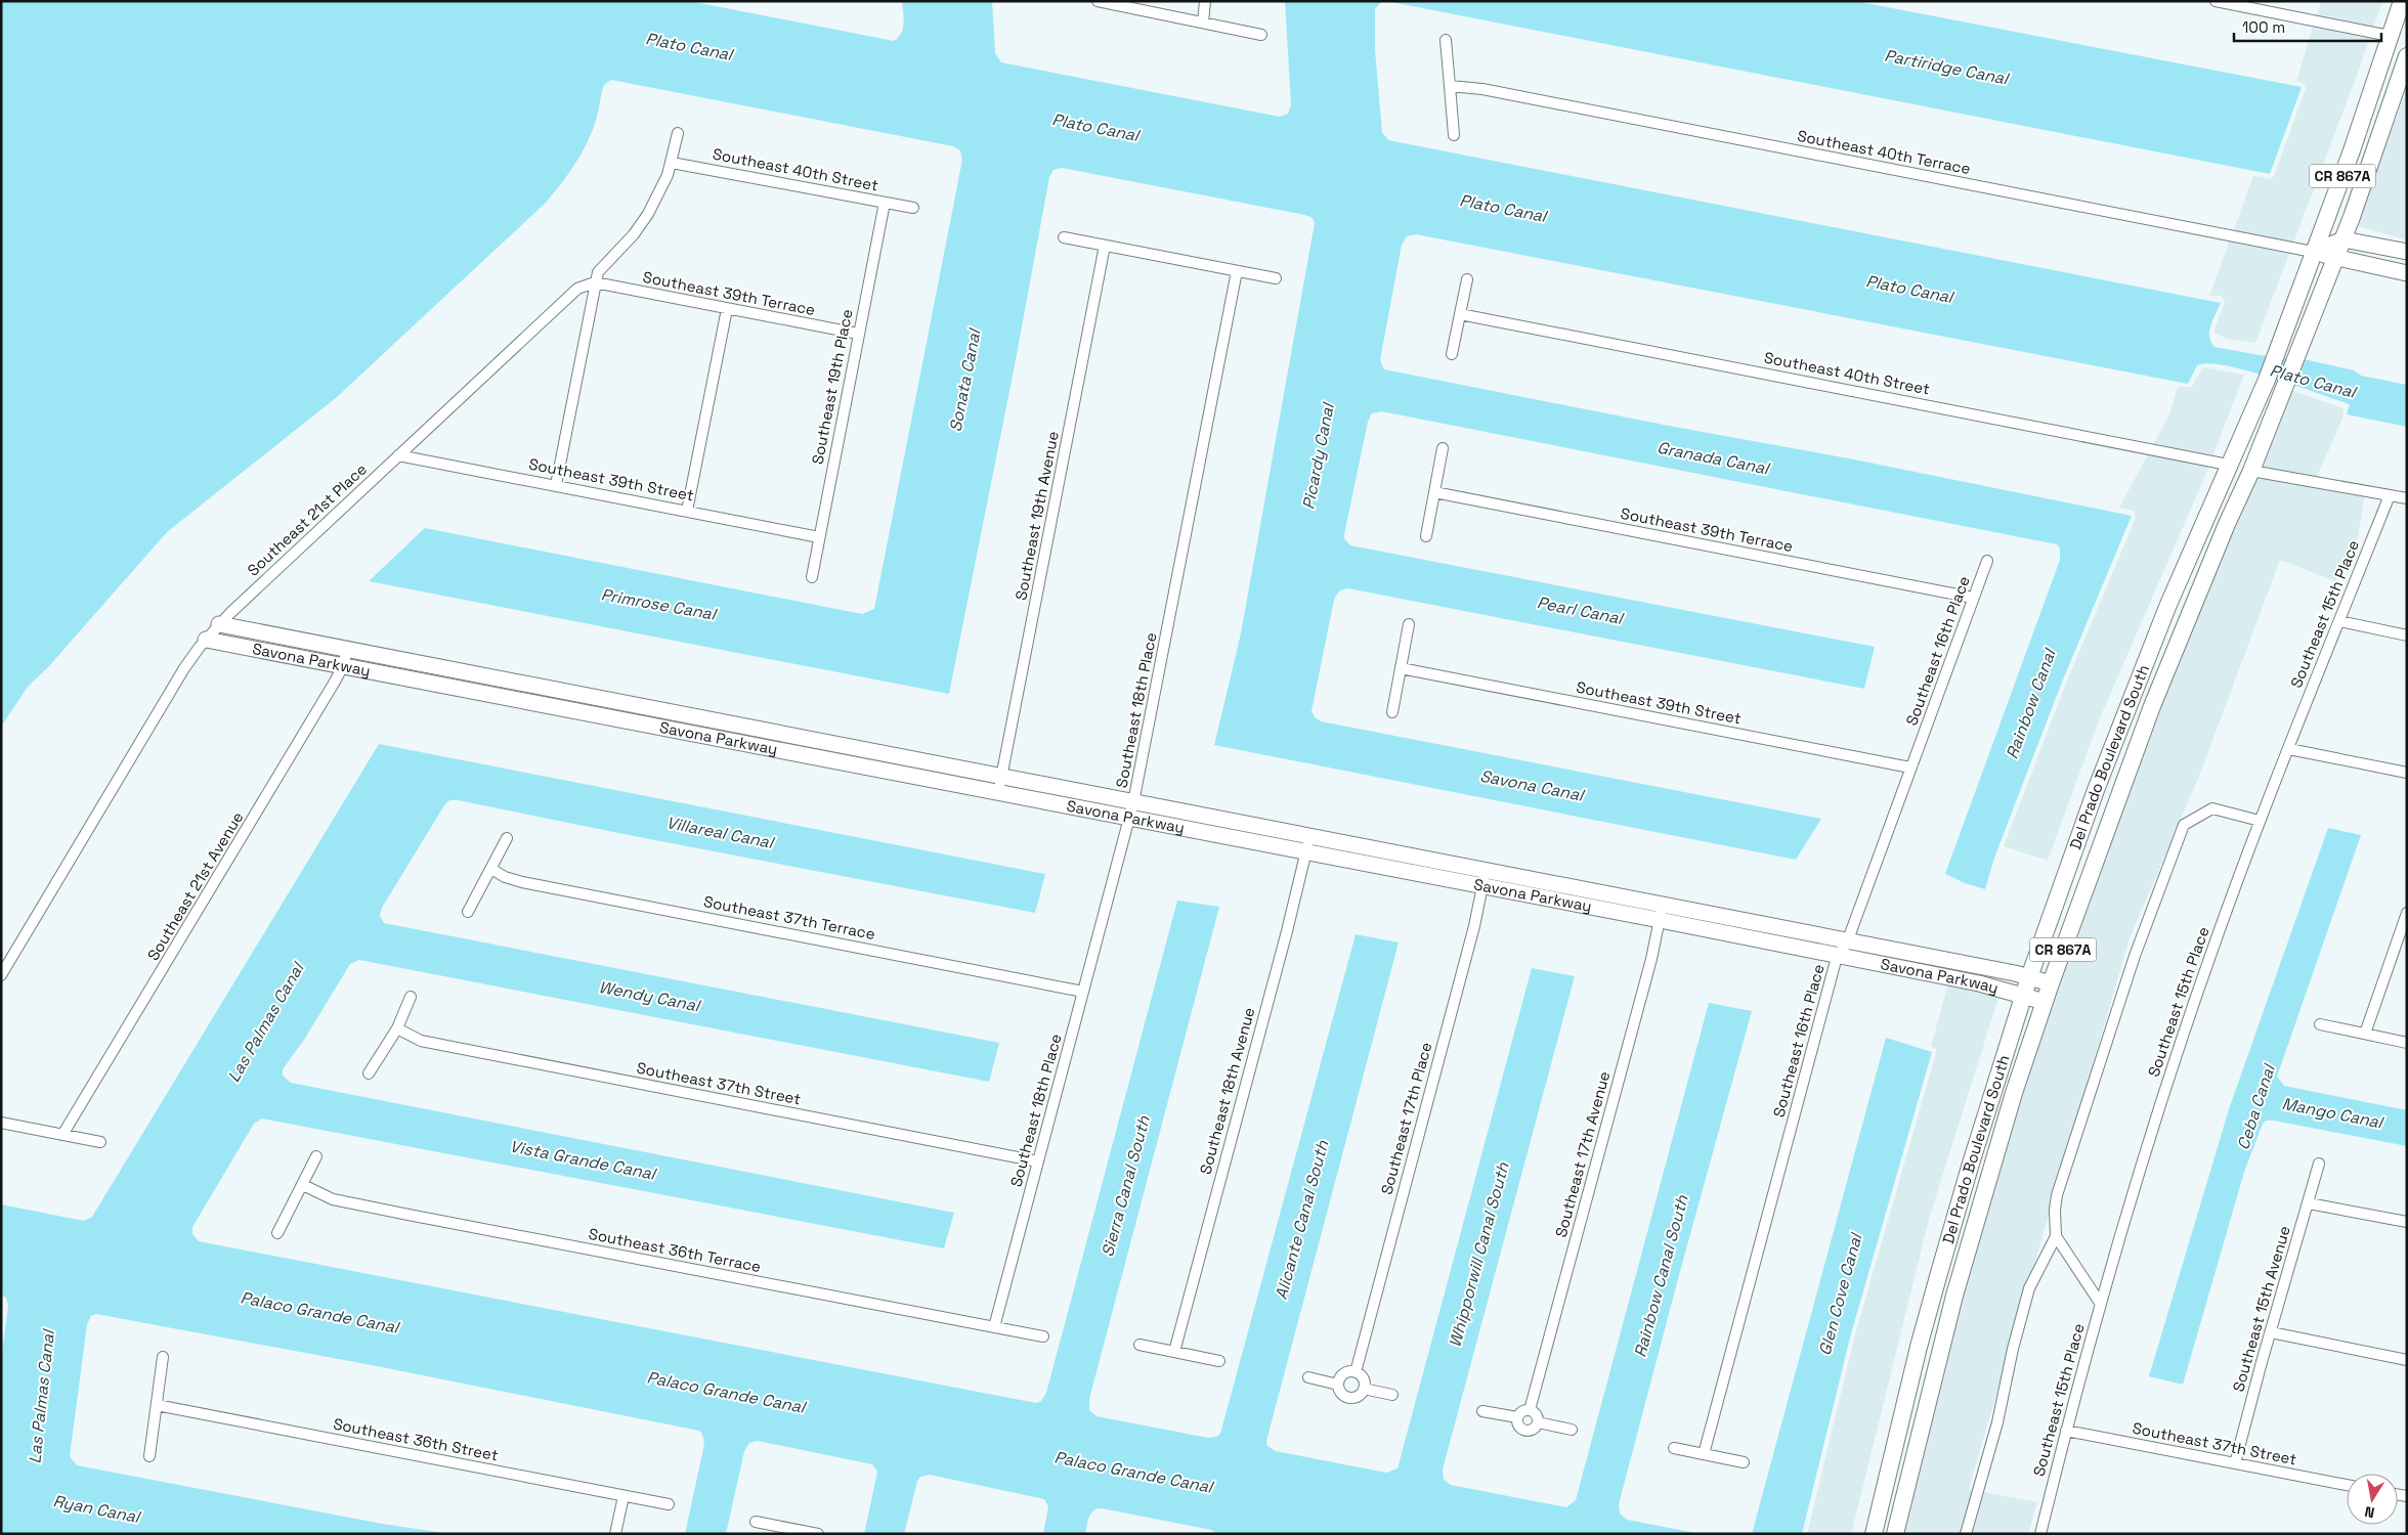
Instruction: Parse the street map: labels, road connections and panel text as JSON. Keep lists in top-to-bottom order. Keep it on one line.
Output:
{"streets":{"main road":["CR 867A","Del Prado Boulevard South"],"street":["Southeast 40th Terrace","Southeast 40th Street","Southeast 39th Terrace","Southeast 19th Place","Southeast 39th Street","Southeast 19th Avenue","Southeast 21st Place","Southeast 15th Place","Southeast 16th Place","Savona Parkway","Southeast 18th Place","Southeast 21st Avenue","Southeast 37th Terrace","Southeast 37th Street","Southeast 18th Avenue","Southeast 17th Place","Southeast 17th Avenue","Southeast 36th Terrace","Southeast 15th Avenue","Southeast 36th Street"]},"crossings":[["Southeast 40th Terrace","Del Prado Boulevard South"],["Southeast 40th Street","Southeast 19th Place"],["Southeast 40th Street","Del Prado Boulevard South"],["Southeast 39th Terrace","Southeast 19th Place"],["Southeast 39th Terrace","Southeast 21st Place"],["Southeast 39th Terrace","Southeast 16th Place"],["Southeast 19th Place","Southeast 39th Street"],["Southeast 39th Street","Southeast 21st Place"],["Southeast 39th Street","Southeast 16th Place"],["Southeast 19th Avenue","Savona Parkway"],["Southeast 21st Place","Savona Parkway"],["Southeast 15th Place","Southeast 37th Street"],["Southeast 16th Place","Savona Parkway"],["Savona Parkway","Southeast 18th Place"],["Savona Parkway","Del Prado Boulevard South"],["Savona Parkway","Southeast 21st Avenue"],["Savona Parkway","Southeast 18th Avenue"],["Savona Parkway","Southeast 17th Place"],["Savona Parkway","Southeast 17th Avenue"],["Southeast 18th Place","Southeast 37th Terrace"],["Southeast 18th Place","Southeast 37th Street"],["Southeast 18th Place","Southeast 36th Terrace"],["Southeast 37th Street","Southeast 15th Avenue"]],"water":["Plato Canal","Partiridge Canal","Sonata Canal","Picardy Canal","Granada Canal","Primrose Canal","Pearl Canal","Rainbow Canal","Savona Canal","Villareal Canal","Wendy Canal","Las Palmas Canal","Ceba Canal","Mango Canal","Vista Grande Canal","Sierra Canal South","Alicante Canal South","Whipporwill Canal South","Rainbow Canal South","Glen Cove Canal","Palaco Grande Canal","Ryan Canal"],"scale_bar":"100 m","north":"bottom"}
